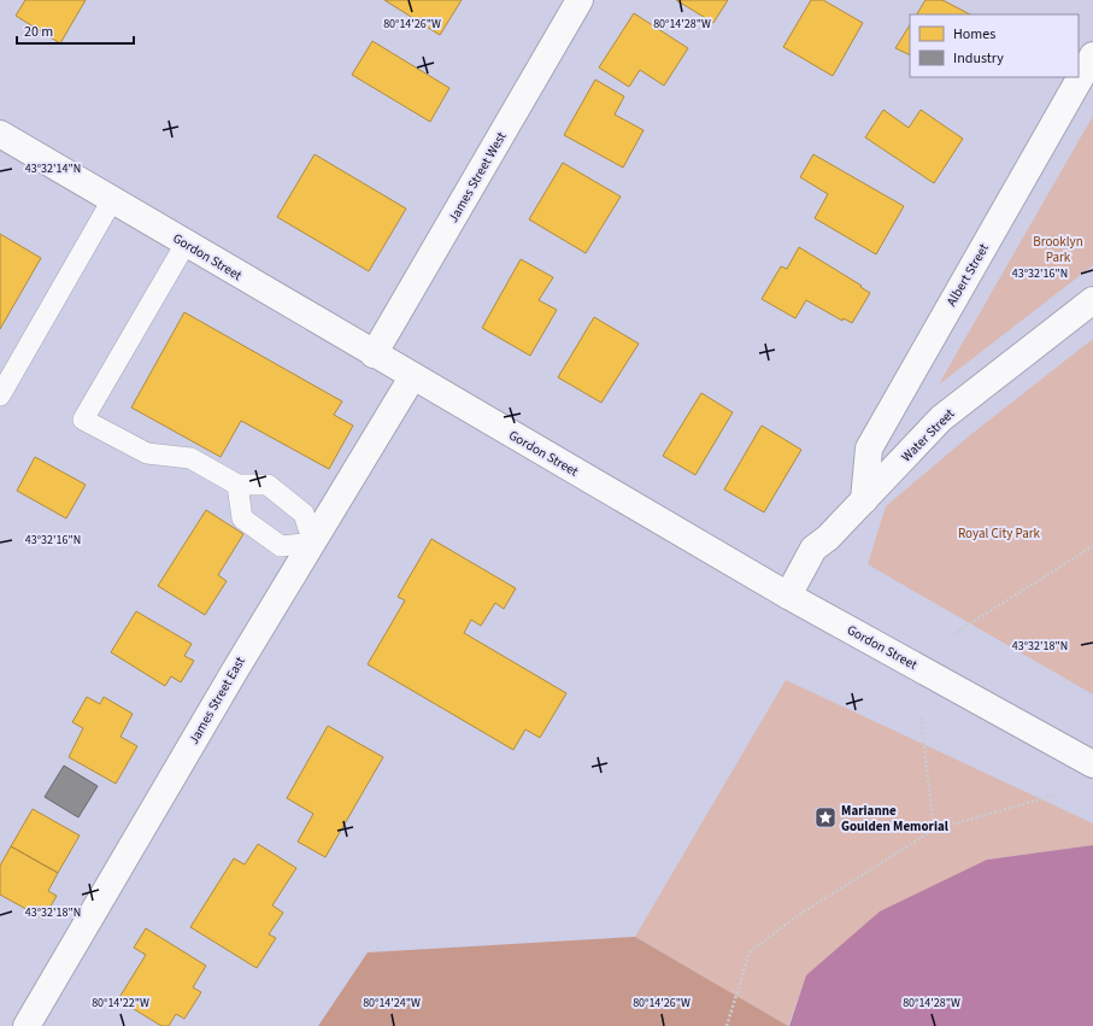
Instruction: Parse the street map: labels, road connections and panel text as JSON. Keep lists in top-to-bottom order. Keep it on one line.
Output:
{"streets":{"street":["James Street West","Gordon Street","Albert Street","Water Street","James Street East"]},"crossings":[["James Street West","Gordon Street"],["Gordon Street","Water Street"],["Gordon Street","James Street East"],["Albert Street","Water Street"]],"parks":["Brooklyn Park","Royal City Park"],"places":{"place":["Marianne Goulden Memorial"]},"legend":["Homes","Industry"],"scale_bar":"20 m","coordinates":["80°14'26\"W","80°14'28\"W","43°32'14\"N","43°32'16\"N","43°32'18\"N","80°14'22\"W","80°14'24\"W"]}
